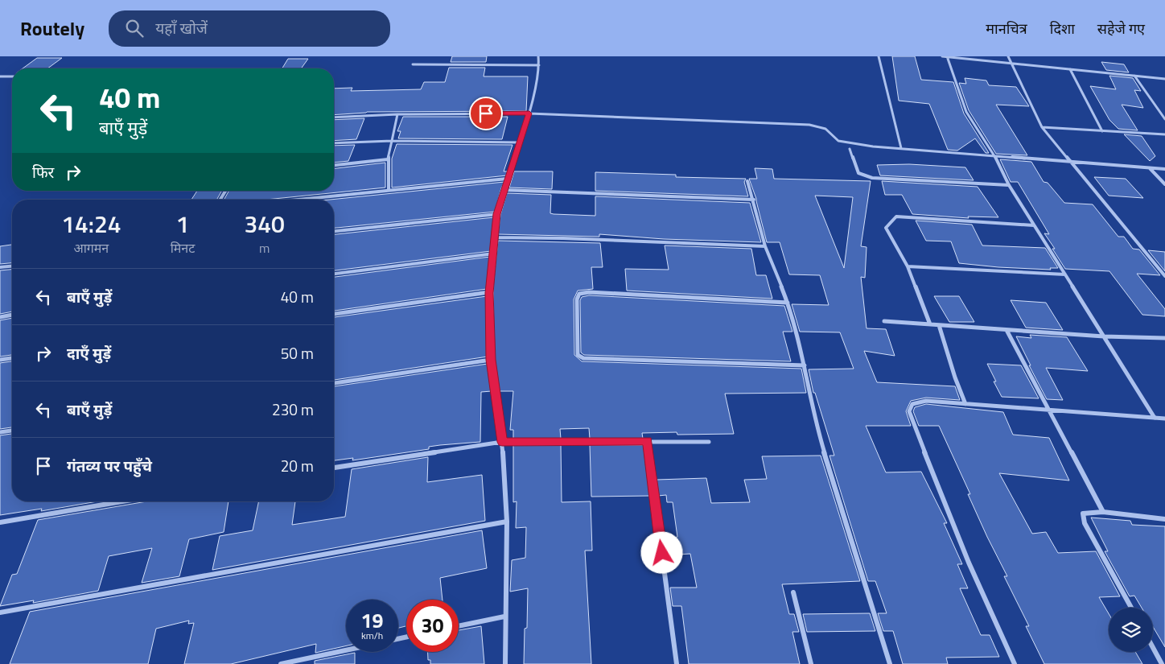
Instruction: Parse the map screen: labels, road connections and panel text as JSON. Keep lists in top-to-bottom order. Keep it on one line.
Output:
{"page":{"header":"Routely","search":"यहाँ खोजें","nav":["मानचित्र","दिशा","सहेजे गए"],"turn":["40 m","बाएँ मुड़ें"],"then":"फिर","eta":["14:24","आगमन","1","मिनट","340","m"],"list":[{"name":"बाएँ मुड़ें","value":"40 m"},{"name":"दाएँ मुड़ें","value":"50 m"},{"name":"बाएँ मुड़ें","value":"230 m"},{"name":"गंतव्य पर पहुँचे","value":"20 m"}],"speed":"19 km/h","limit":"30"}}
